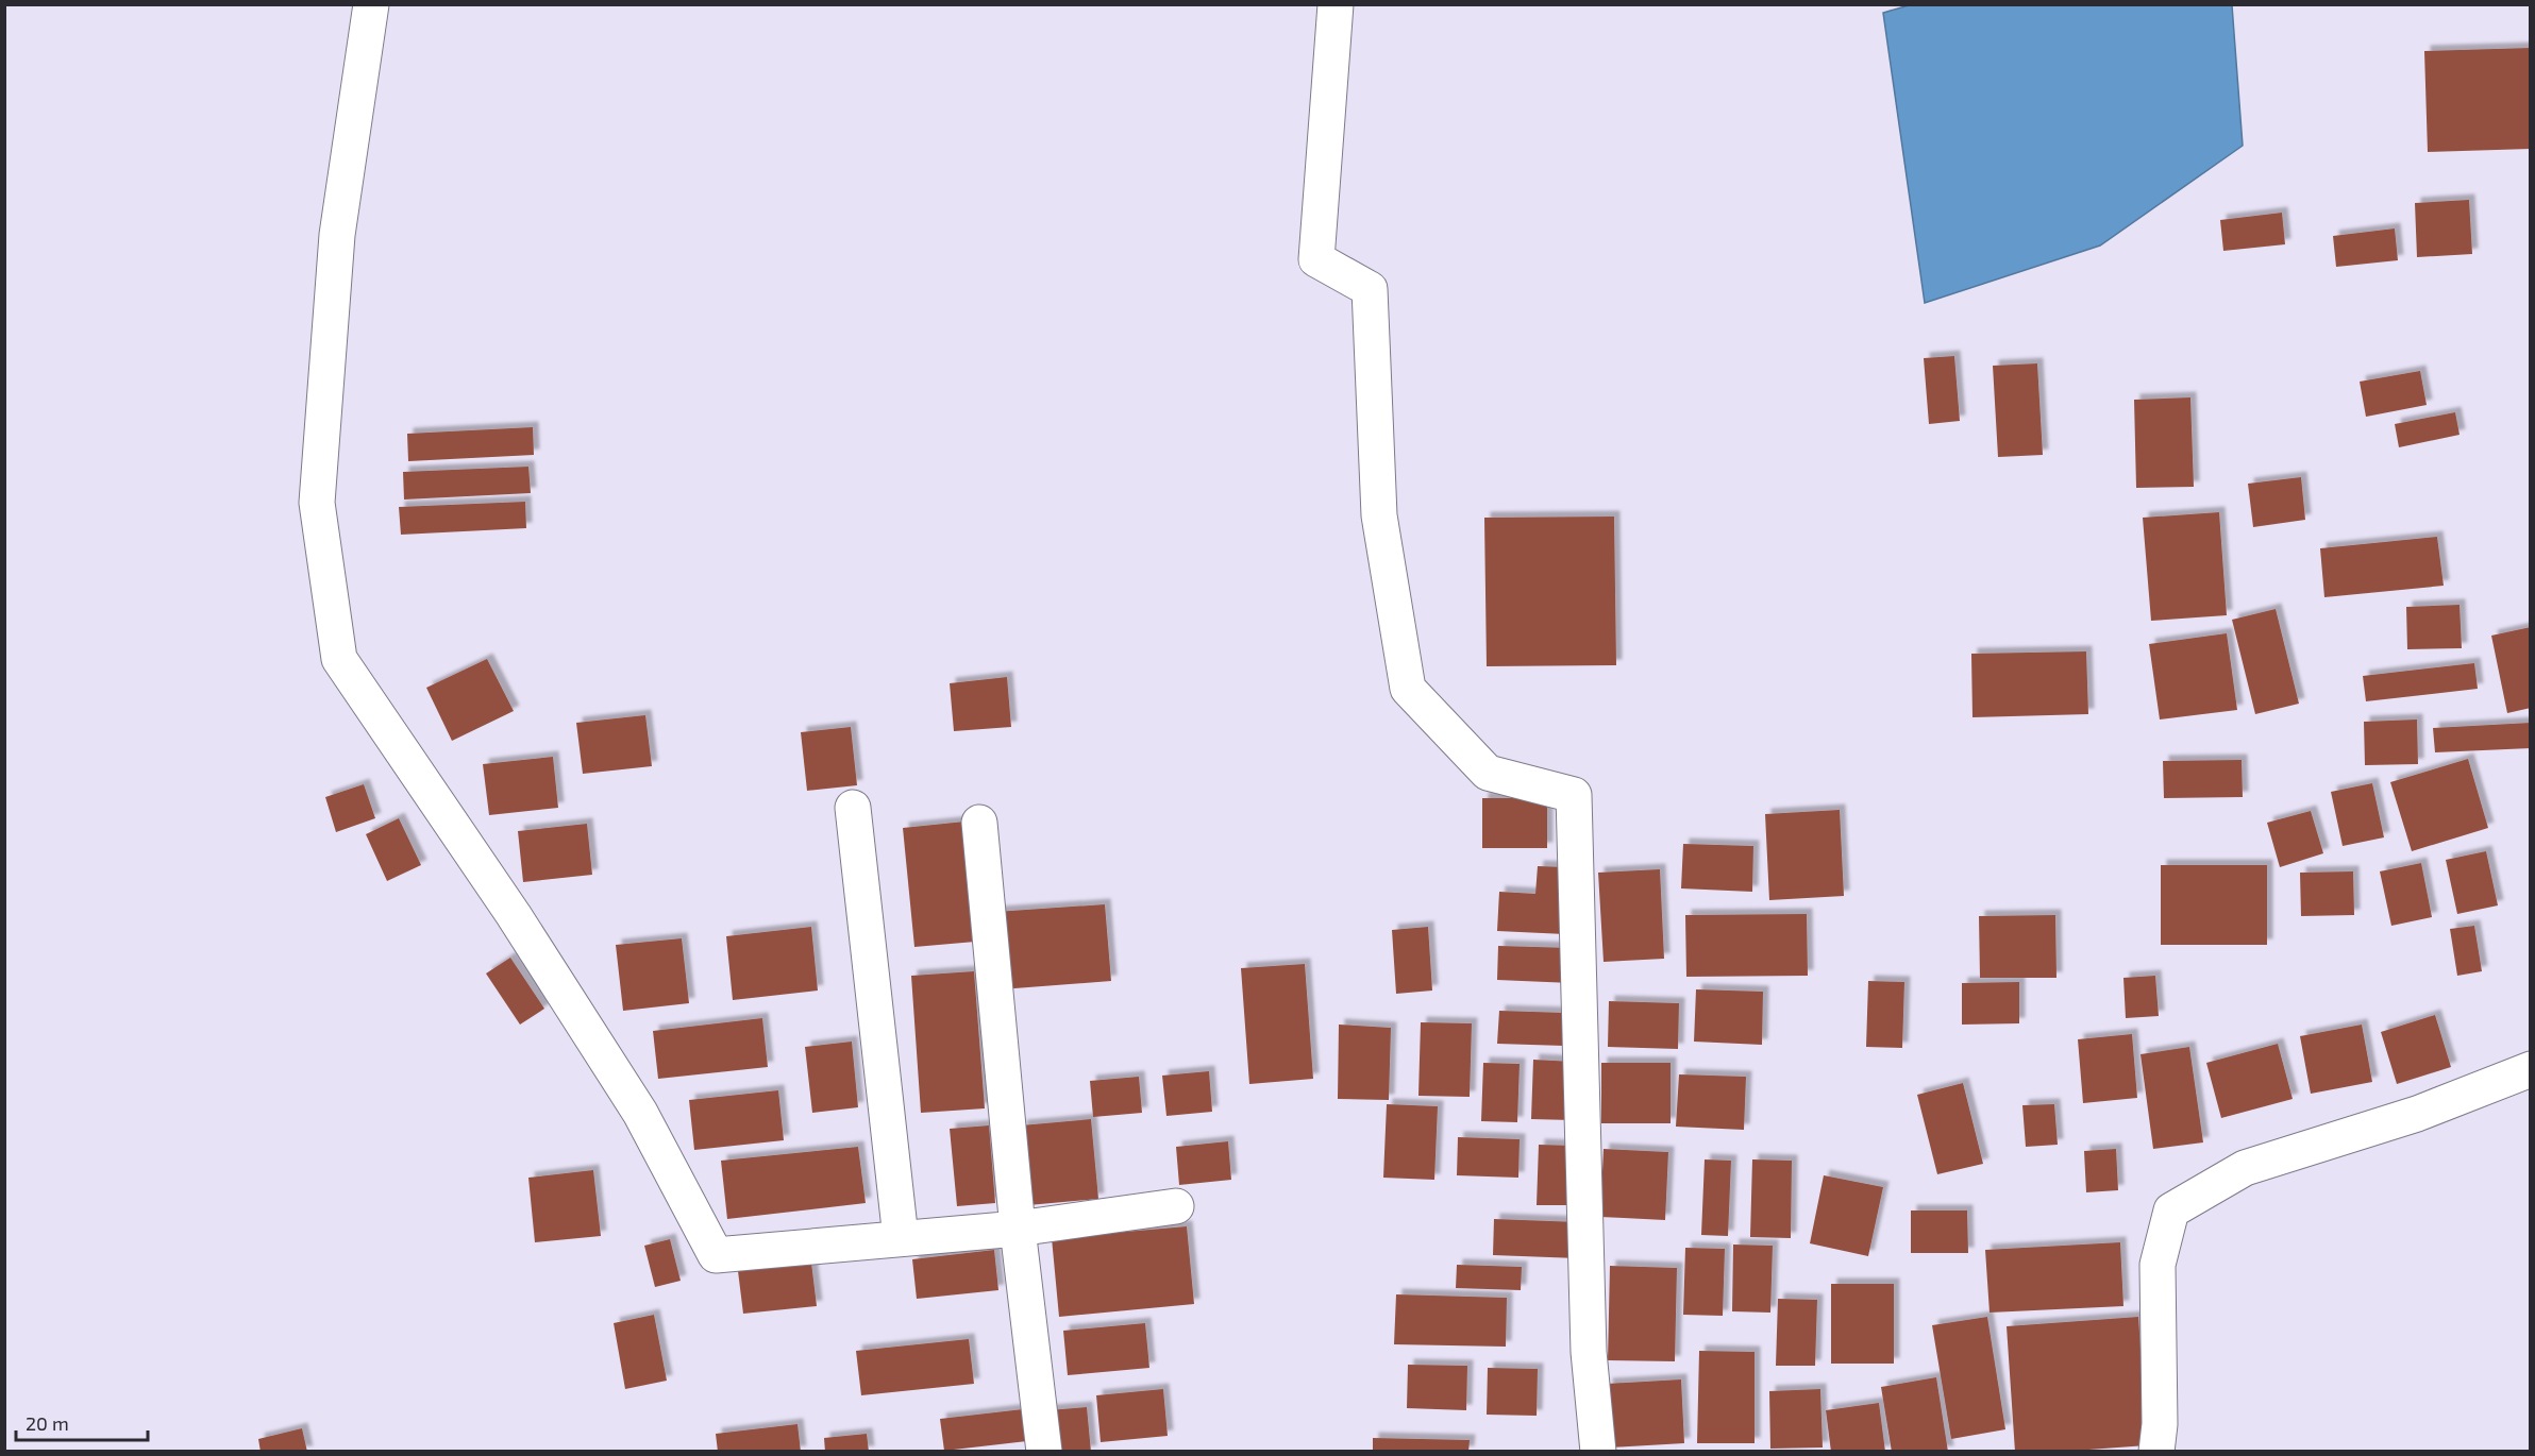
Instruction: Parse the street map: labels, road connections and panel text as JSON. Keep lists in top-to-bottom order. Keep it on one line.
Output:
{"scale_bar":"20 m"}
